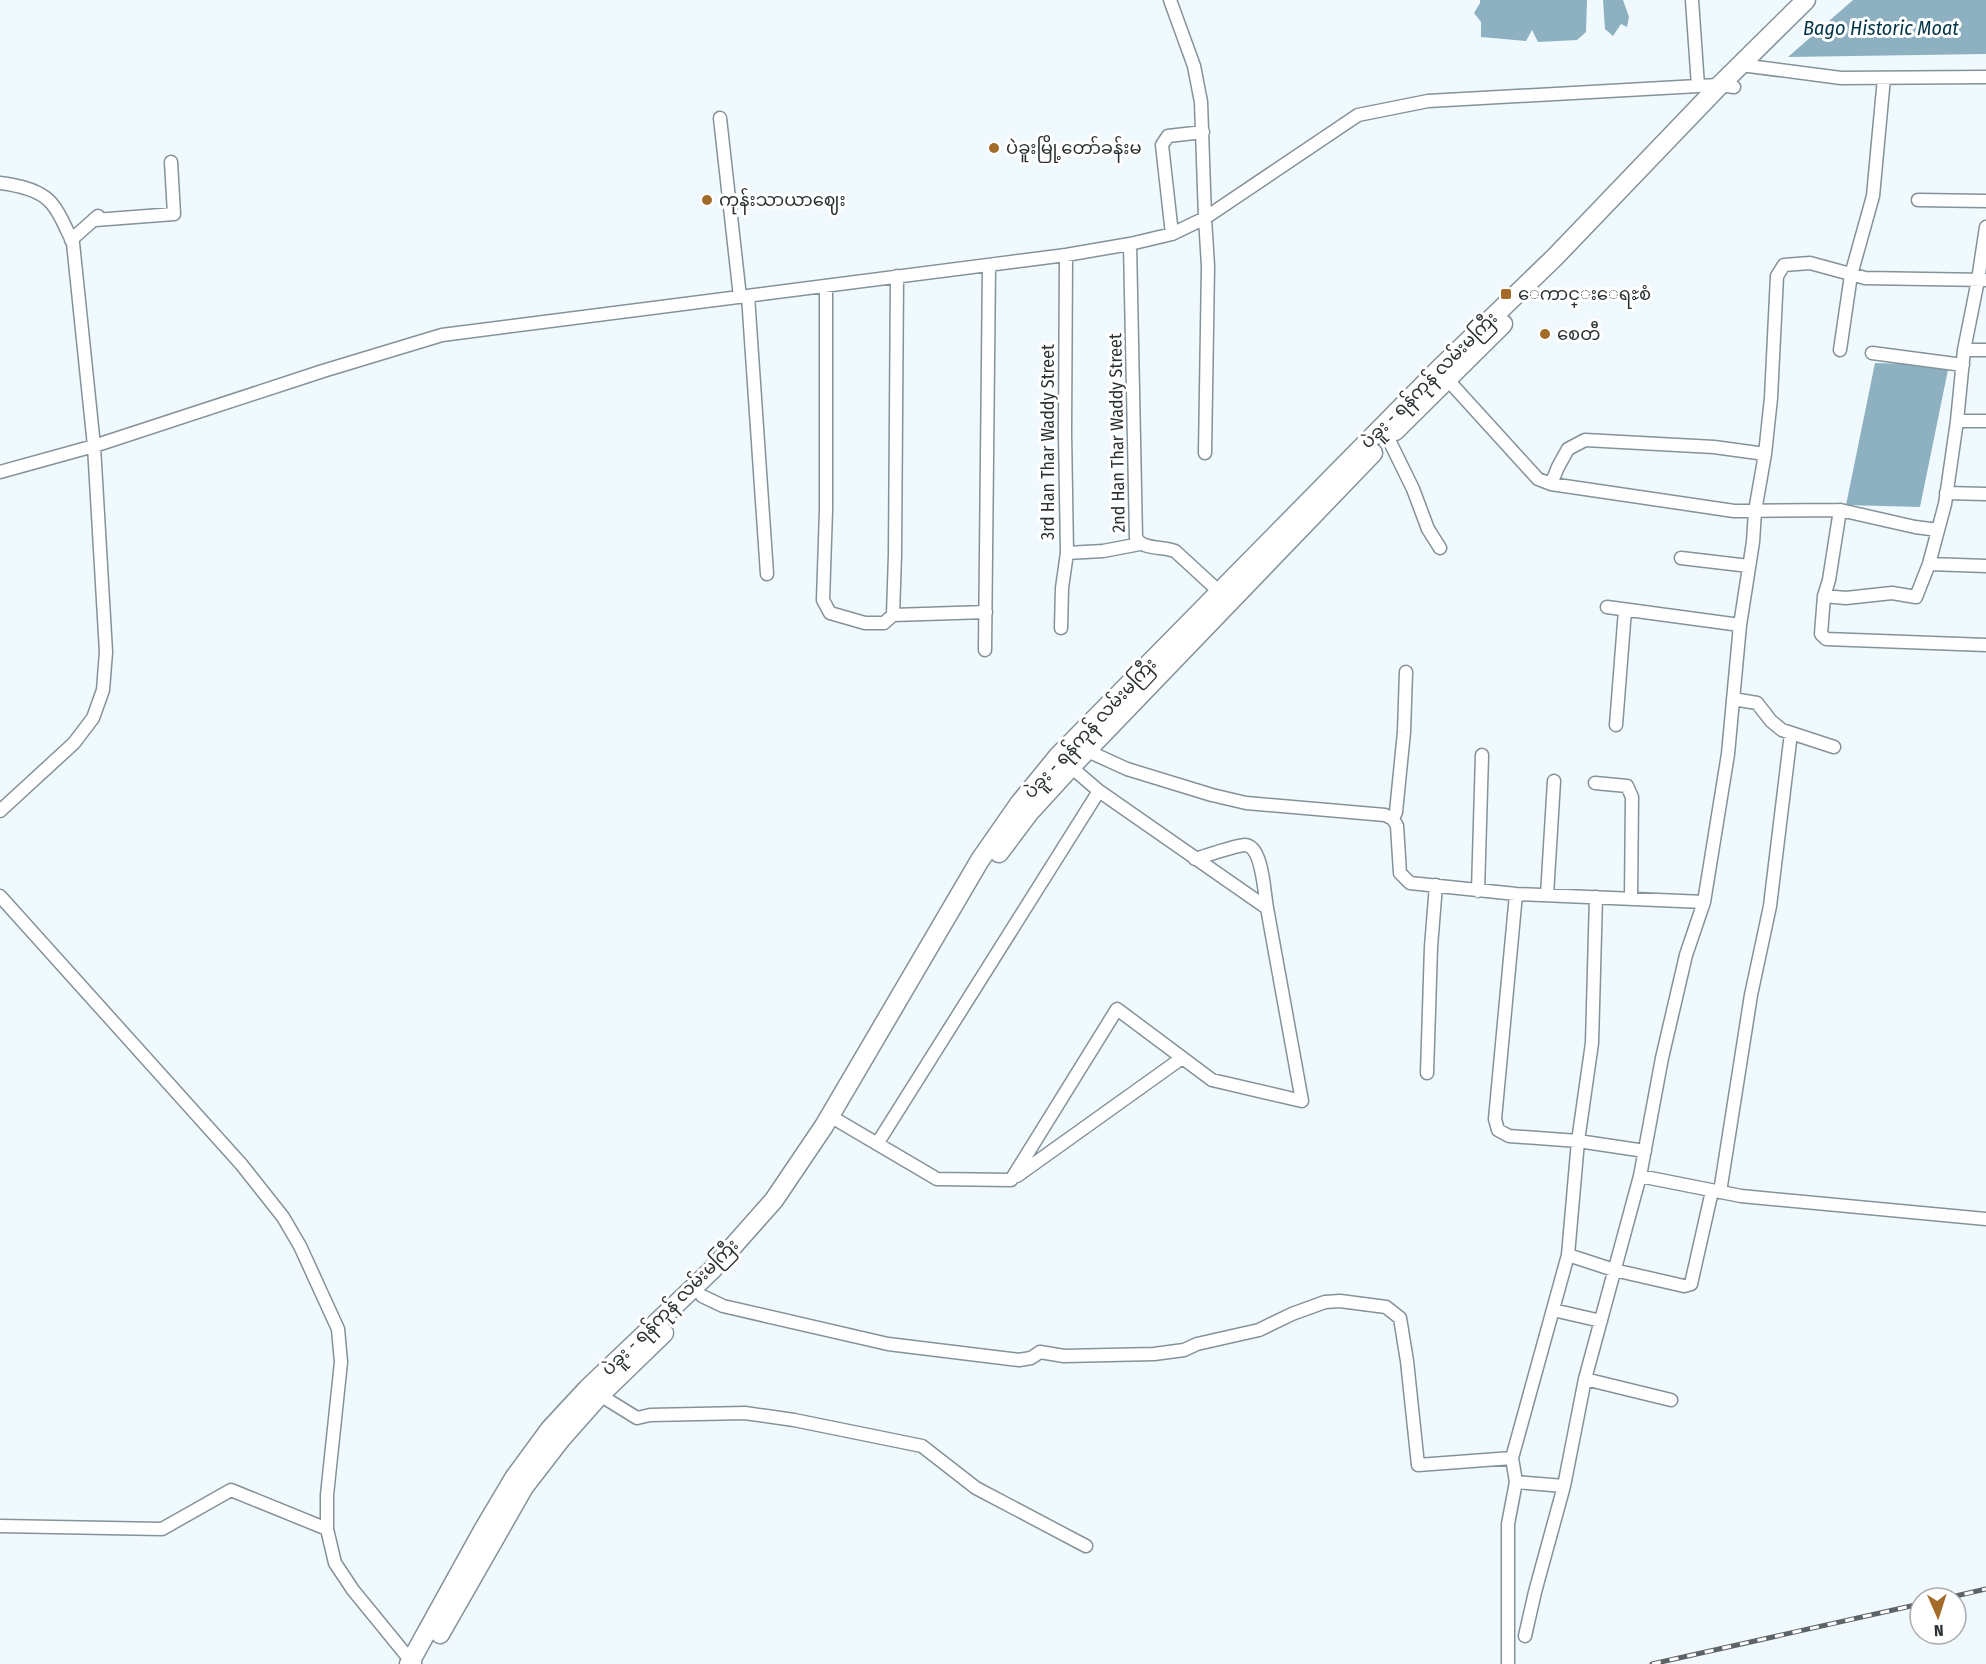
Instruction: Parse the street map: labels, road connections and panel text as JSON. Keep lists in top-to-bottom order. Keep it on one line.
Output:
{"streets":{"highway":["ပဲခူး - ရန်ကုန် လမ်းမကြီး"],"street":["2nd Han Thar Waddy Street","3rd Han Thar Waddy Street"]},"crossings":[["ပဲခူး - ရန်ကုန် လမ်းမကြီး","2nd Han Thar Waddy Street"]],"water":["Bago Historic Moat"],"places":{"other":["ပဲခူးမြို့တော်ခန်းမ","ကုန်းသာယာဈေး","စေတီ"],"transit":["ေကာင္းေရႊစံ"]},"north":"bottom"}
